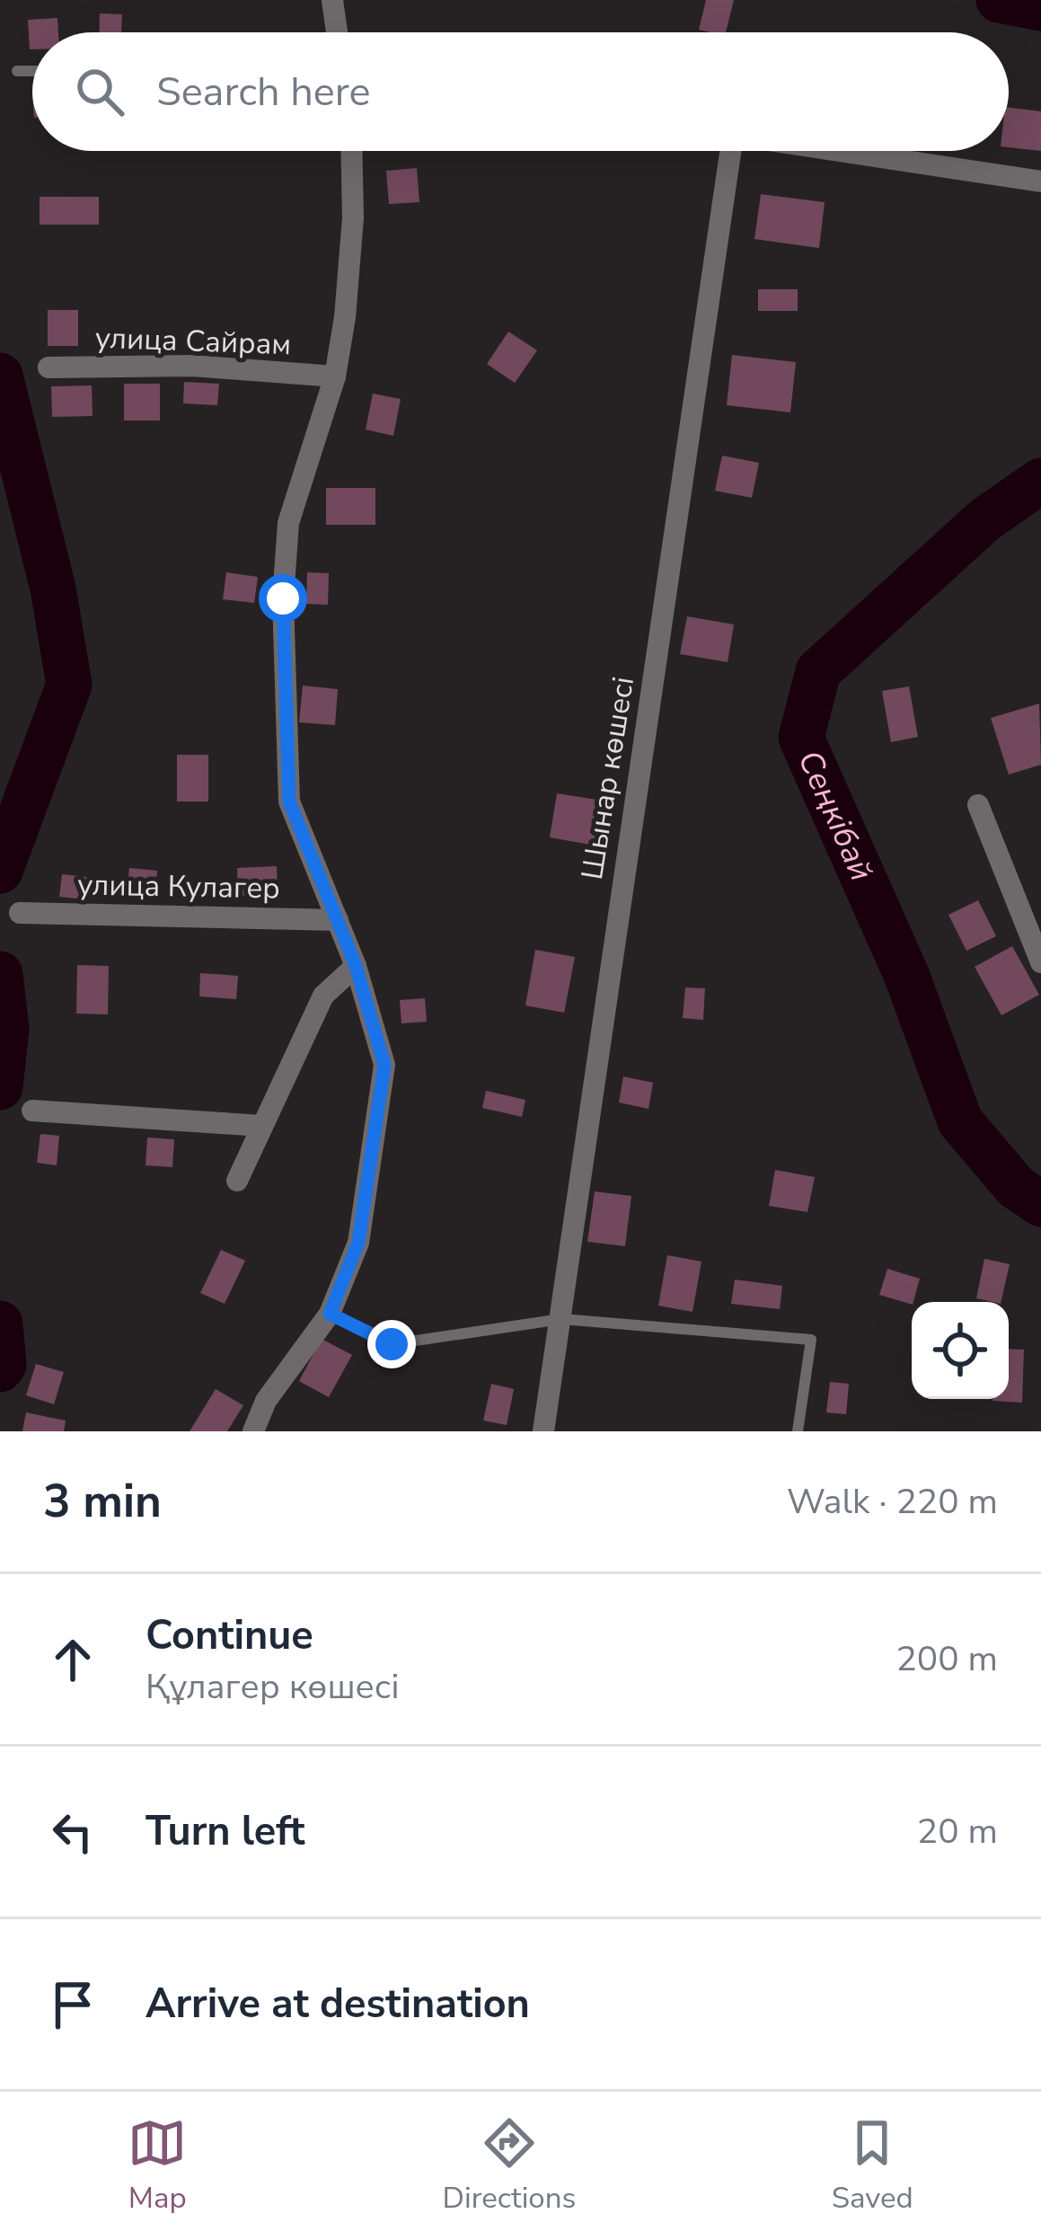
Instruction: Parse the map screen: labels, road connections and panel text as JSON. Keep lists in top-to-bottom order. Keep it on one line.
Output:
{"streets":{"street":["улица Сайрам","Шынар көшесі","улица Кулагер"]},"water":["Сеңкібай"],"page":{"search":"Search here","heading":["3 min","Walk · 220 m"],"list":[["Continue","Құлагер көшесі","200 m"],["Turn left","20 m"],"Arrive at destination"],"nav":["Map","Directions","Saved"]}}
